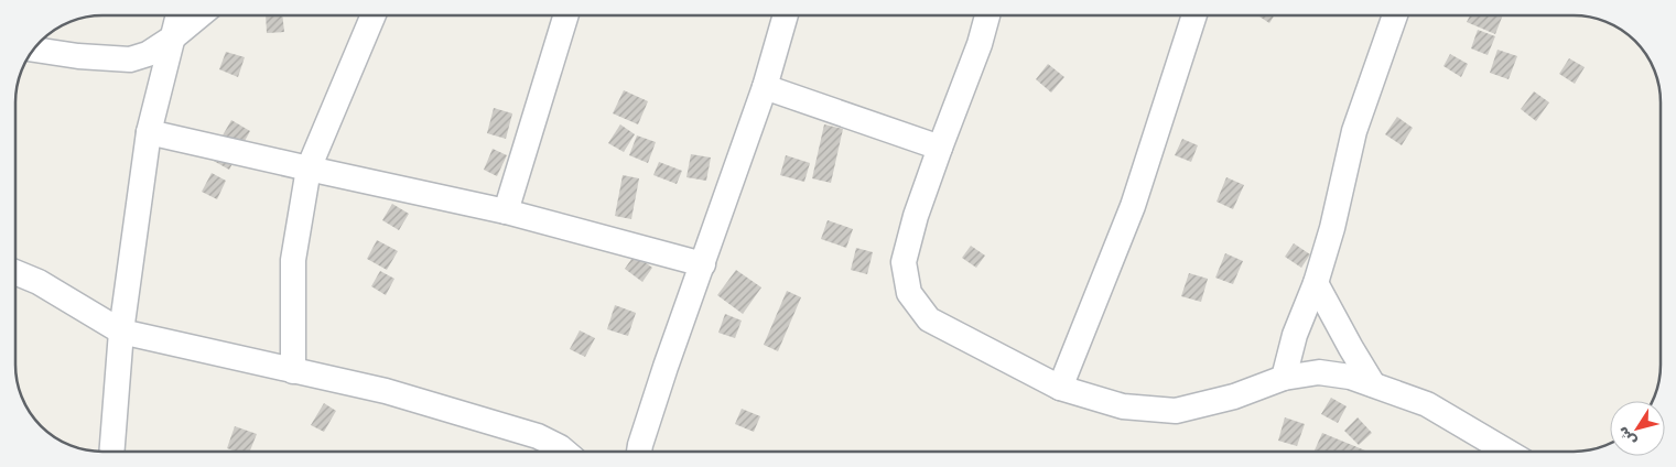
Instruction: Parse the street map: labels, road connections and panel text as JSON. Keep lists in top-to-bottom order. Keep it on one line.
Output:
{"north":"bottom left"}
